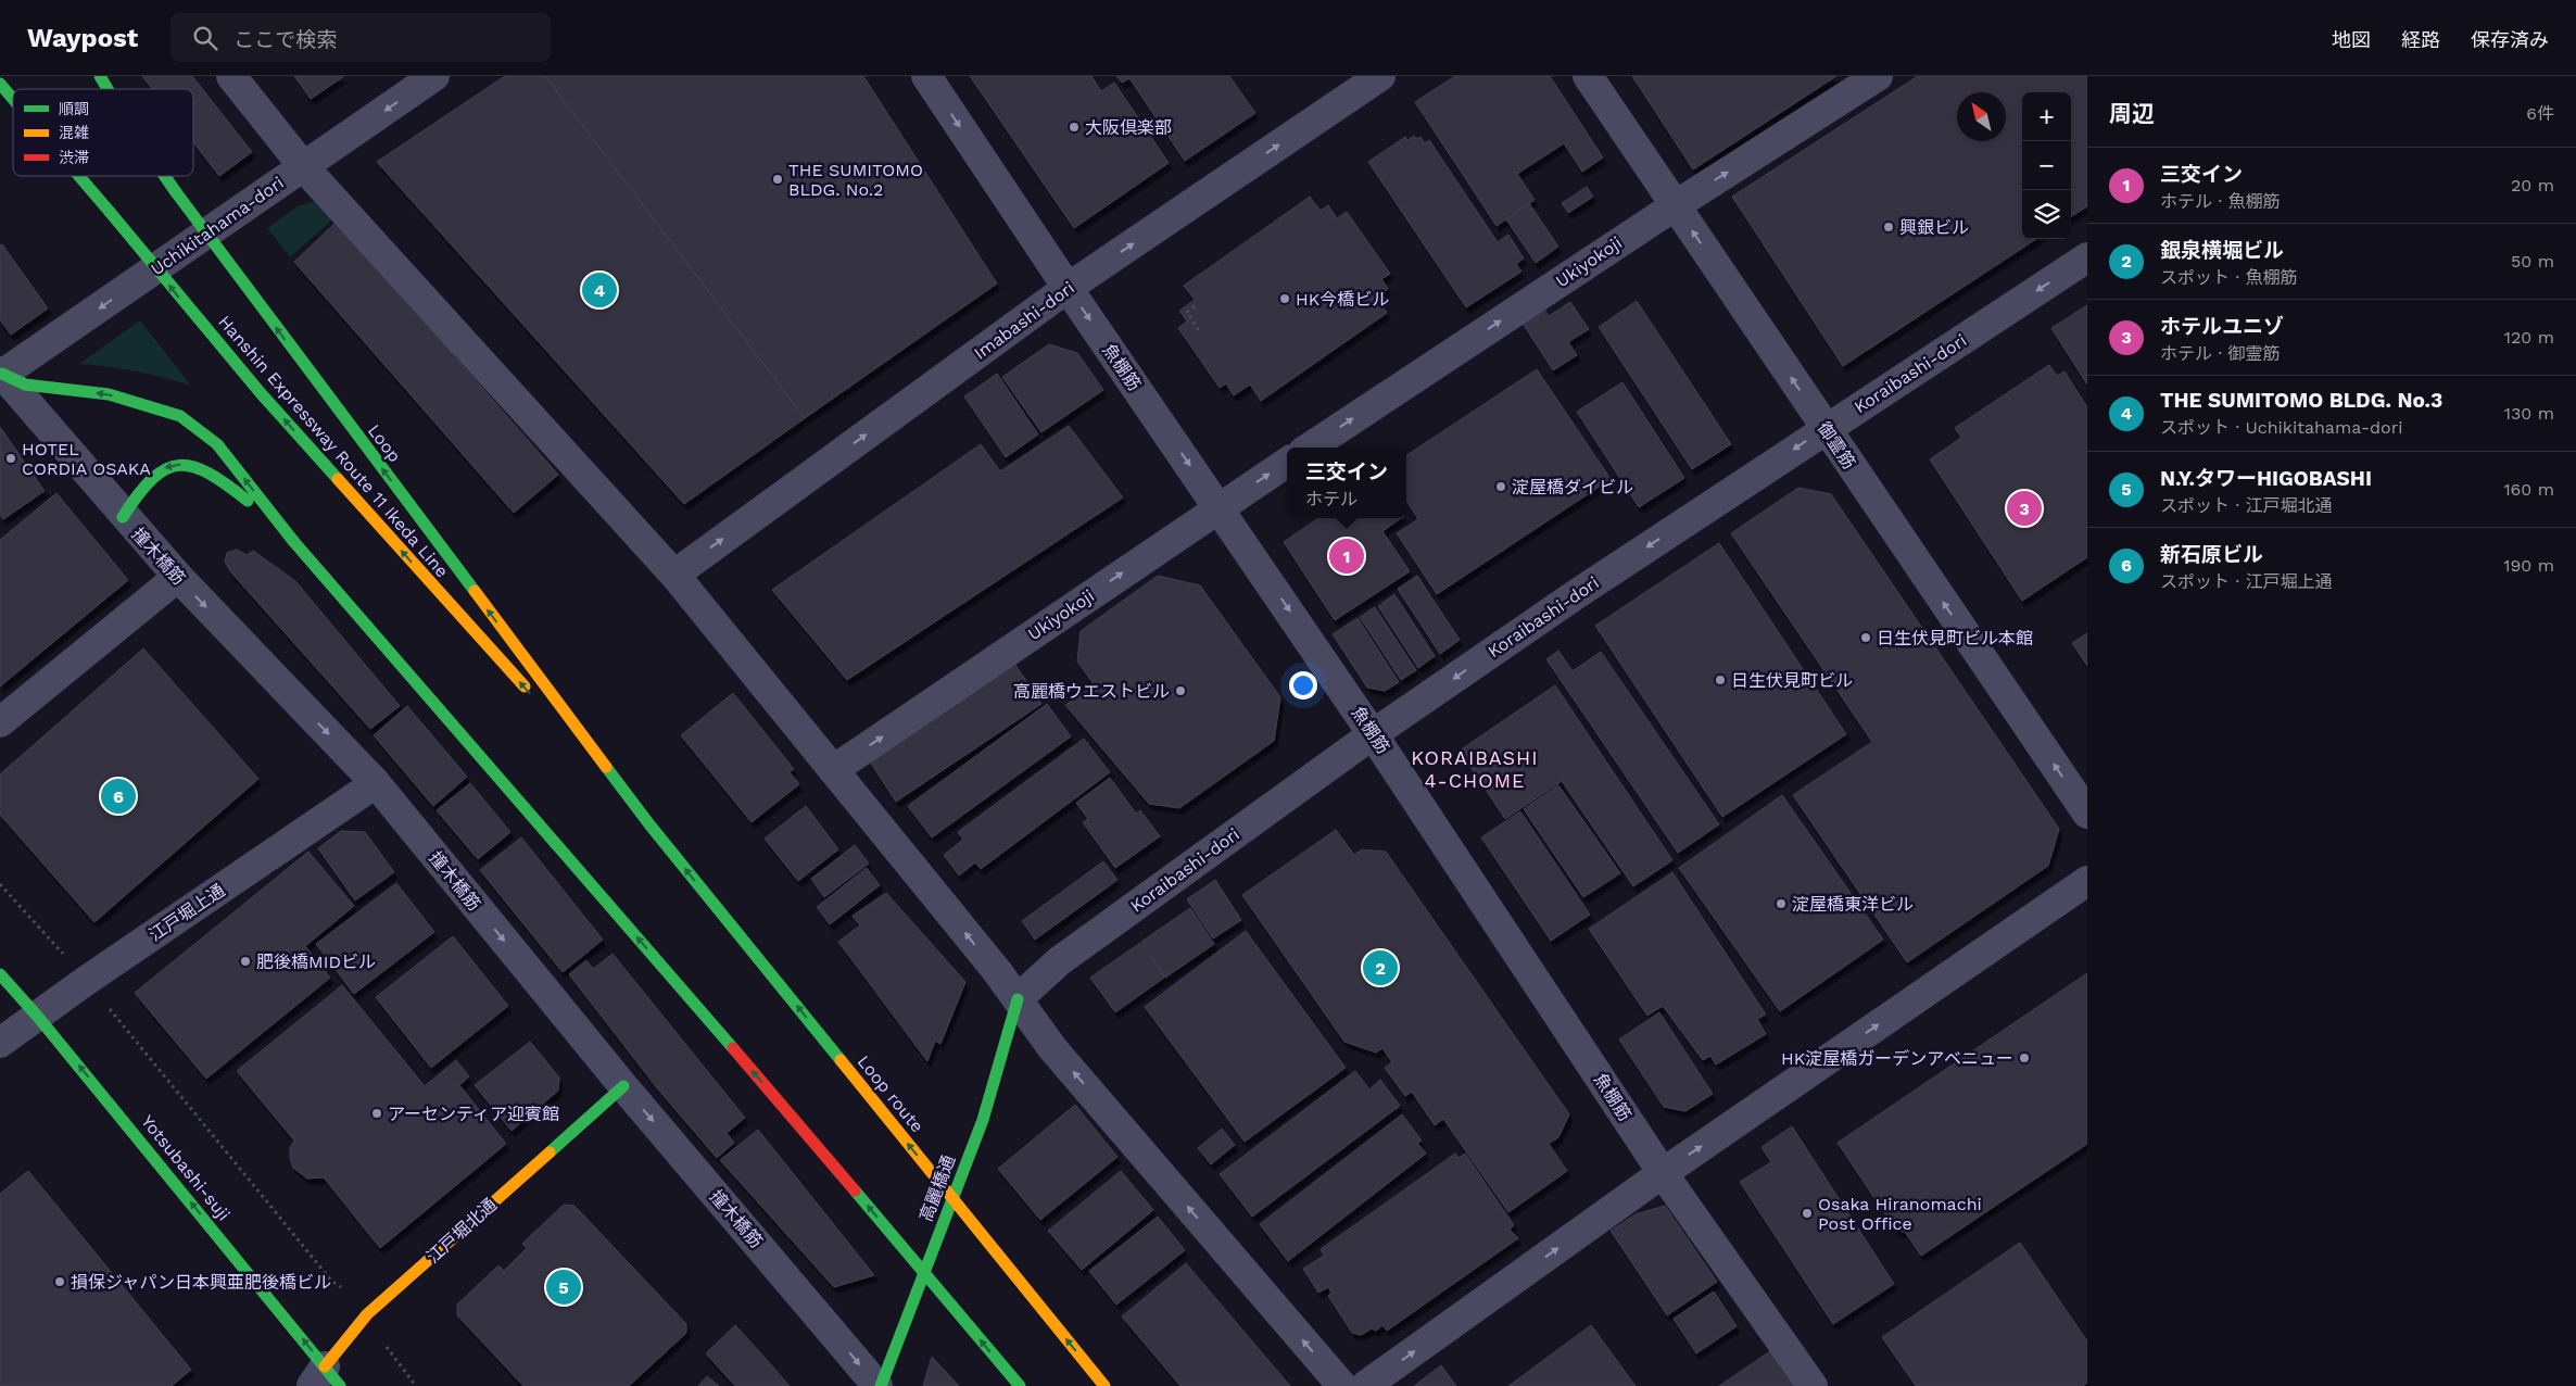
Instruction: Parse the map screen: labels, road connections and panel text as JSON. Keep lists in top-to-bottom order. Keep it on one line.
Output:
{"streets":{"main road":["Loop","Hanshin Expressway Route 11 Ikeda Line","Loop route","Yotsubashi-suji","高麗橋通","江戸堀北通"],"street":["Uchikitahama-dori","Ukiyokoji","Imabashi-dori","魚棚筋","Koraibashi-dori","御霊筋","撞木橋筋","江戸堀上通"]},"crossings":[["Uchikitahama-dori","撞木橋筋"],["Ukiyokoji","魚棚筋"],["Ukiyokoji","御霊筋"],["Imabashi-dori","魚棚筋"],["魚棚筋","Koraibashi-dori"],["Koraibashi-dori","御霊筋"],["Koraibashi-dori","高麗橋通"],["Loop","Loop route"],["撞木橋筋","江戸堀上通"],["撞木橋筋","高麗橋通"],["撞木橋筋","江戸堀北通"],["江戸堀上通","Yotsubashi-suji"],["Yotsubashi-suji","江戸堀北通"]],"one_way":["Uchikitahama-dori","Ukiyokoji","Imabashi-dori","魚棚筋","Koraibashi-dori","御霊筋","撞木橋筋","Yotsubashi-suji"],"districts":["KORAIBASHI 4-CHOME"],"places":["大阪倶楽部","THE SUMITOMO BLDG. No.2","興銀ビル","HK今橋ビル","HOTEL CORDIA OSAKA","淀屋橋ダイビル","日生伏見町ビル本館","日生伏見町ビル","高麗橋ウエストビル","淀屋橋東洋ビル","肥後橋MIDビル","HK淀屋橋ガーデンアベニュー","アーセンティア迎賓館","Osaka Hiranomachi Post Office","損保ジャパン日本興亜肥後橋ビル"],"legend":["順調","混雑","渋滞"],"north":"top left","page":{"header":"Waypost","search":"ここで検索","nav":["地図","経路","保存済み"],"heading":["周辺","6件"],"map_buttons":["+","−"],"list":[{"mark":"1","name":"三交イン","note":"ホテル · 魚棚筋","value":"20 m"},{"mark":"2","name":"銀泉横堀ビル","note":"スポット · 魚棚筋","value":"50 m"},{"mark":"3","name":"ホテルユニゾ","note":"ホテル · 御霊筋","value":"120 m"},{"mark":"4","name":"THE SUMITOMO BLDG. No.3","note":"スポット · Uchikitahama-dori","value":"130 m"},{"mark":"5","name":"N.Y.タワーHIGOBASHI","note":"スポット · 江戸堀北通","value":"160 m"},{"mark":"6","name":"新石原ビル","note":"スポット · 江戸堀上通","value":"190 m"}],"pins":["4","3","1","6","2","5"],"popup":["三交イン","ホテル"]}}
